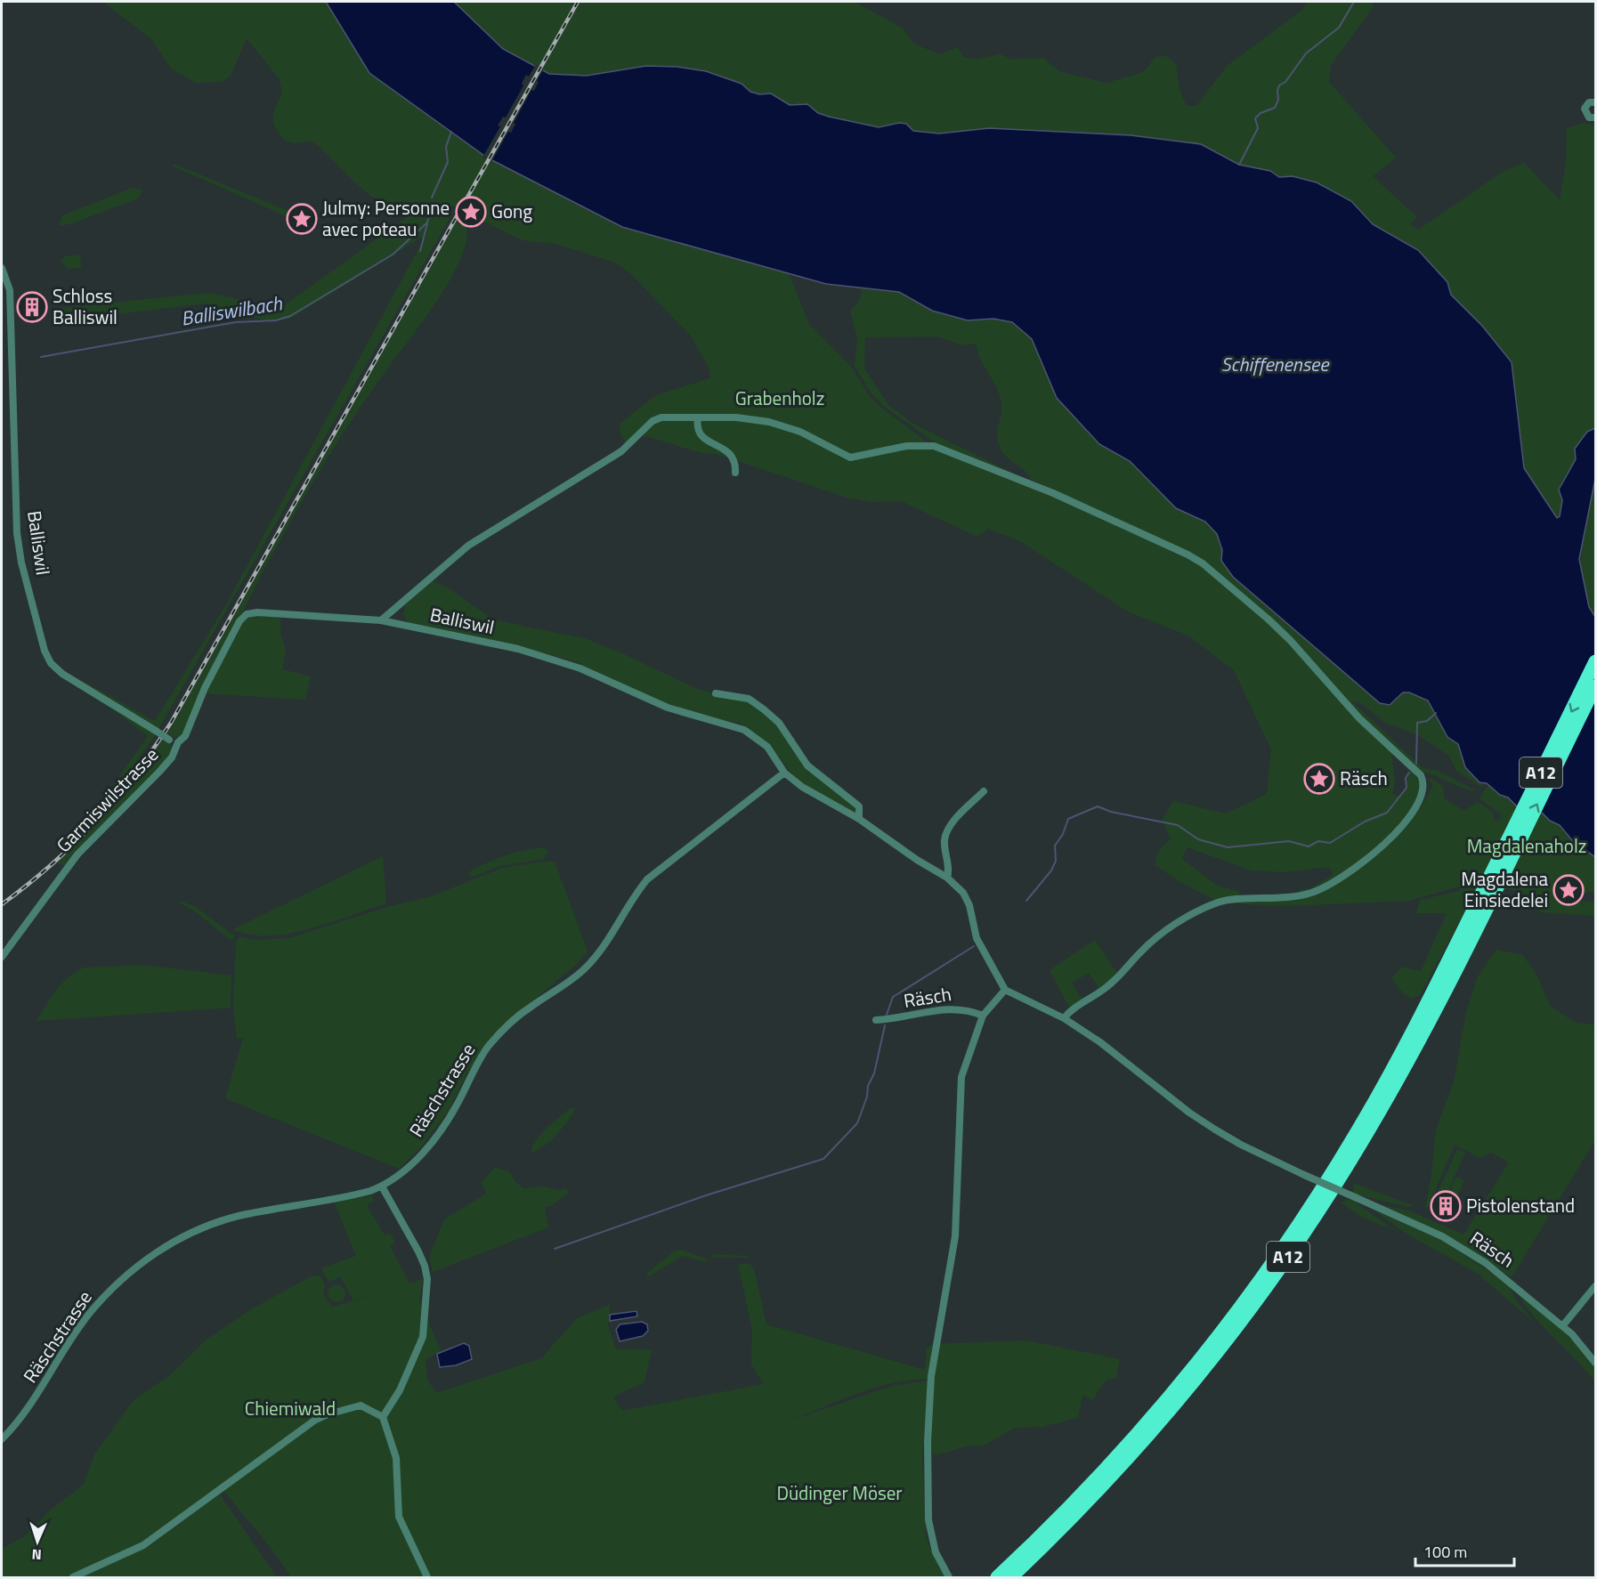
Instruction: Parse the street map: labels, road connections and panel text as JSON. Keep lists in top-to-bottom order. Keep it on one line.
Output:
{"streets":{"highway":["A12"],"street":["Balliswil","Garmiswilstrasse","Räsch","Räschstrasse"]},"crossings":[["Balliswil","Garmiswilstrasse"],["Balliswil","Räschstrasse"]],"water":["Balliswilbach","Schiffenensee"],"parks":["Grabenholz","Magdalenaholz","Chiemiwald","Düdinger Möser"],"places":{"place":["Gong","Julmy: Personne avec poteau","Räsch","Magdalena Einsiedelei"],"building":["Schloss Balliswil","Pistolenstand"]},"scale_bar":"100 m","north":"bottom"}
